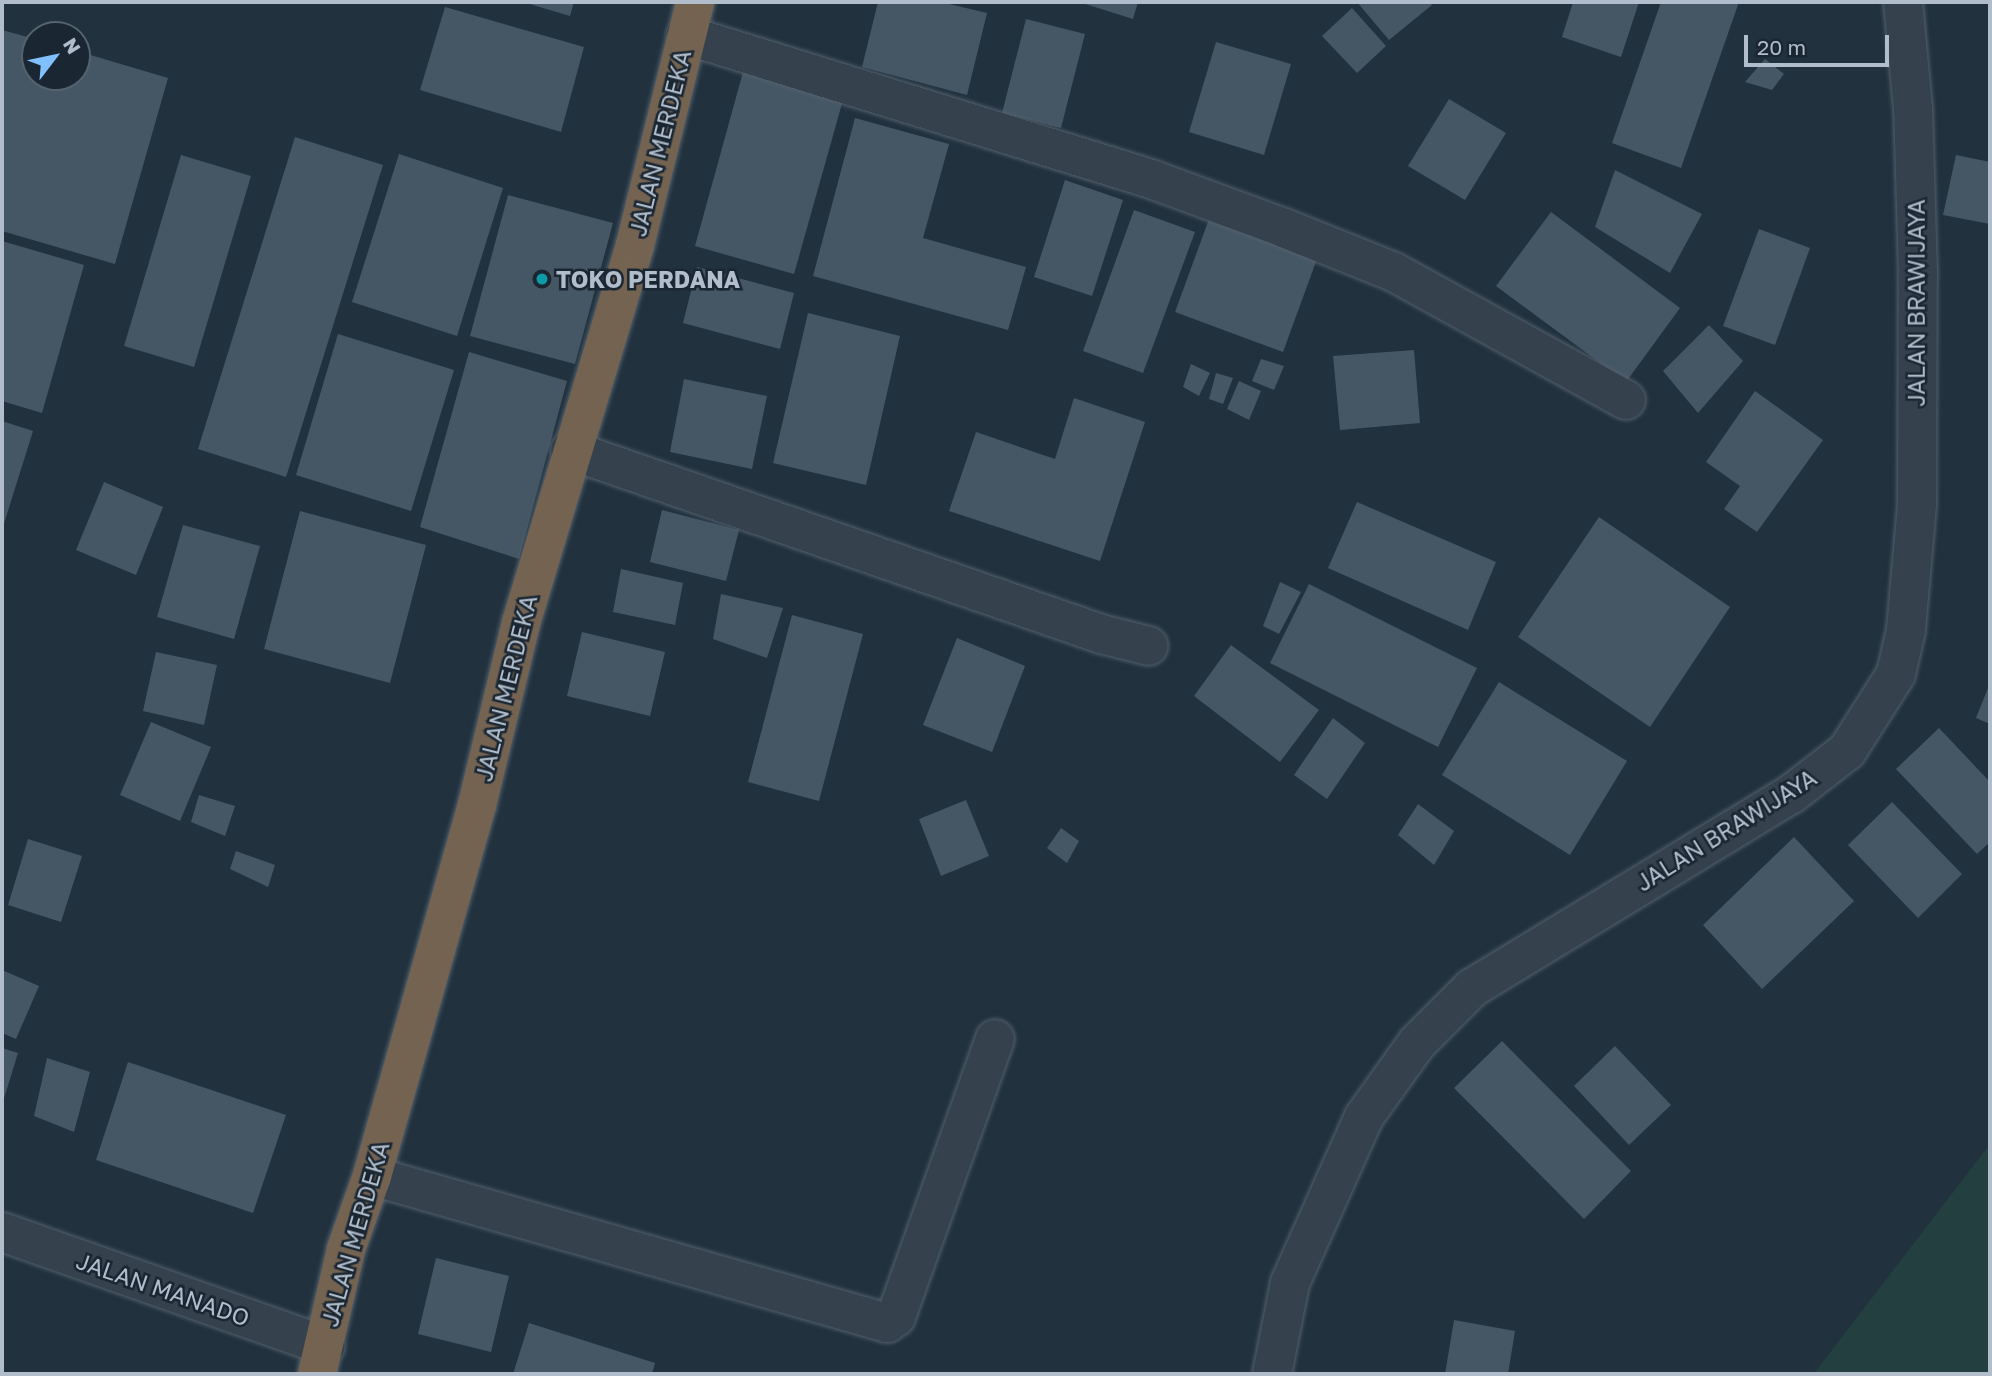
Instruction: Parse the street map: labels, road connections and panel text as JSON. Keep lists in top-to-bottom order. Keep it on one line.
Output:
{"streets":{"highway":["JALAN MERDEKA"],"street":["JALAN BRAWIJAYA","JALAN MANADO"]},"crossings":[["JALAN MERDEKA","JALAN MANADO"]],"places":["TOKO PERDANA"],"scale_bar":"20 m","north":"top right"}
